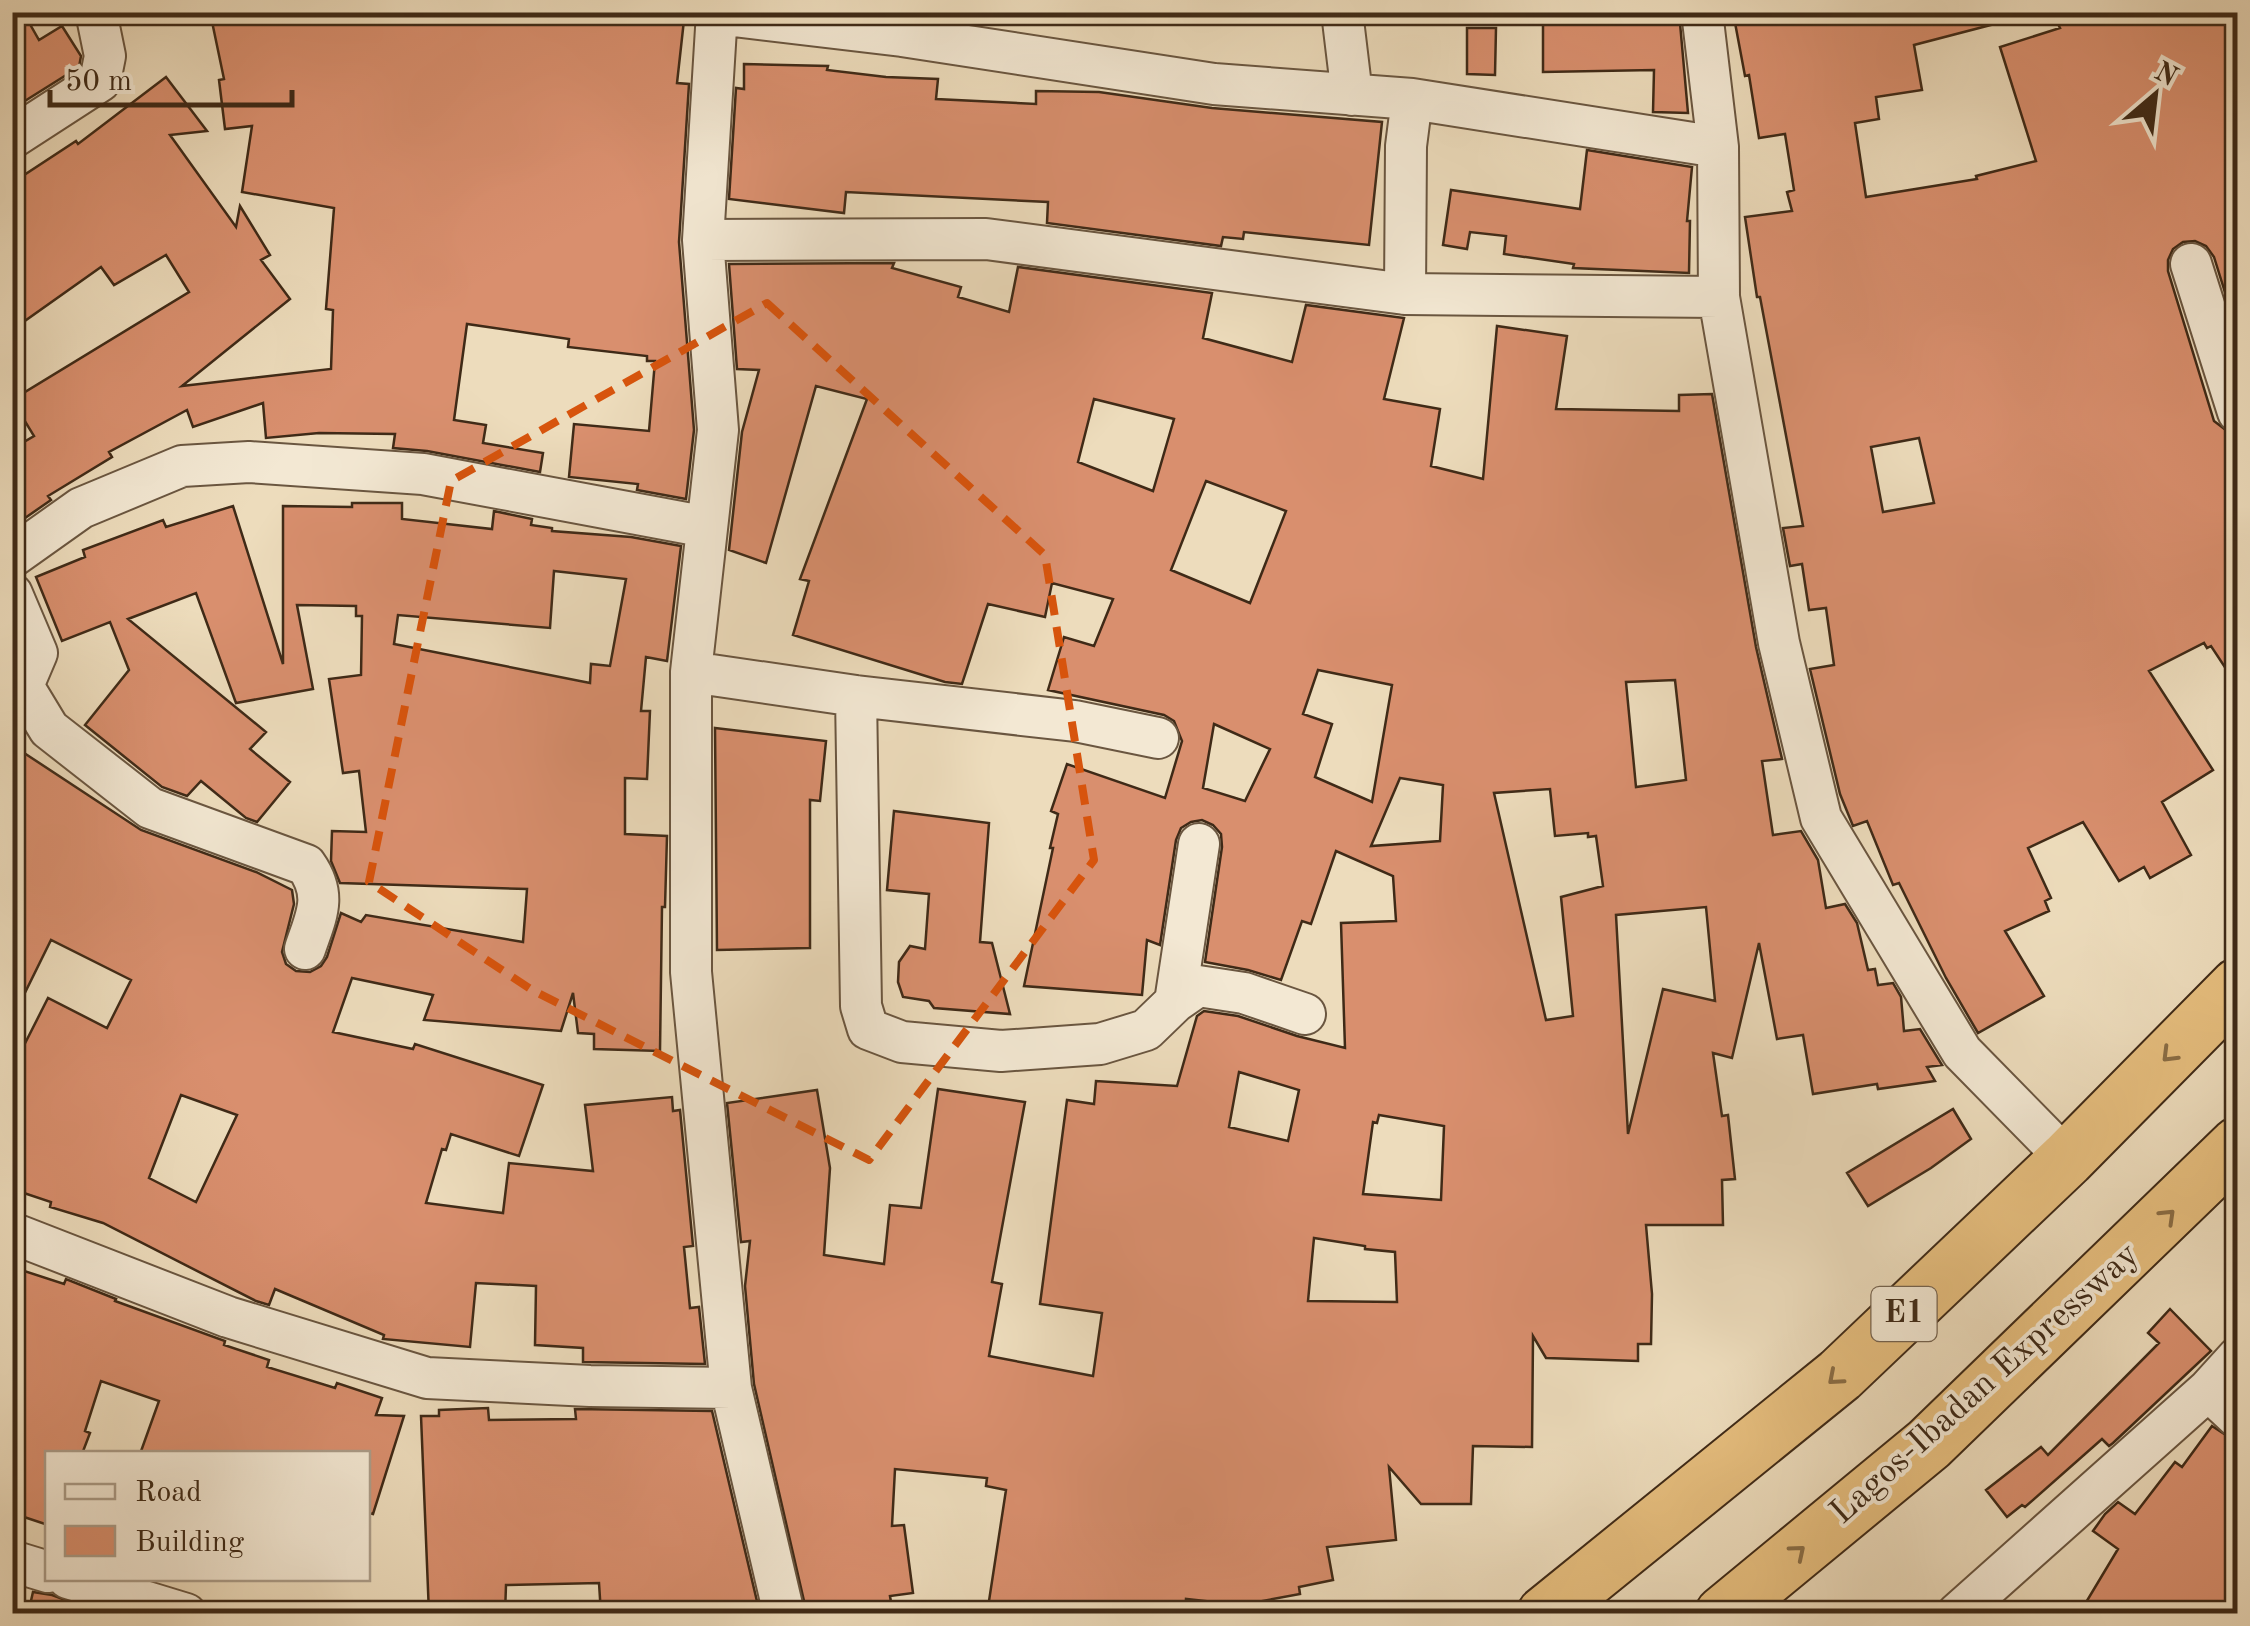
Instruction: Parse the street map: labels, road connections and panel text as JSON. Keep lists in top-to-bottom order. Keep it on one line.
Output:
{"streets":{"highway":["E1","Lagos-Ibadan Expressway"]},"legend":["Road","Building"],"scale_bar":"50 m","north":"top right"}
